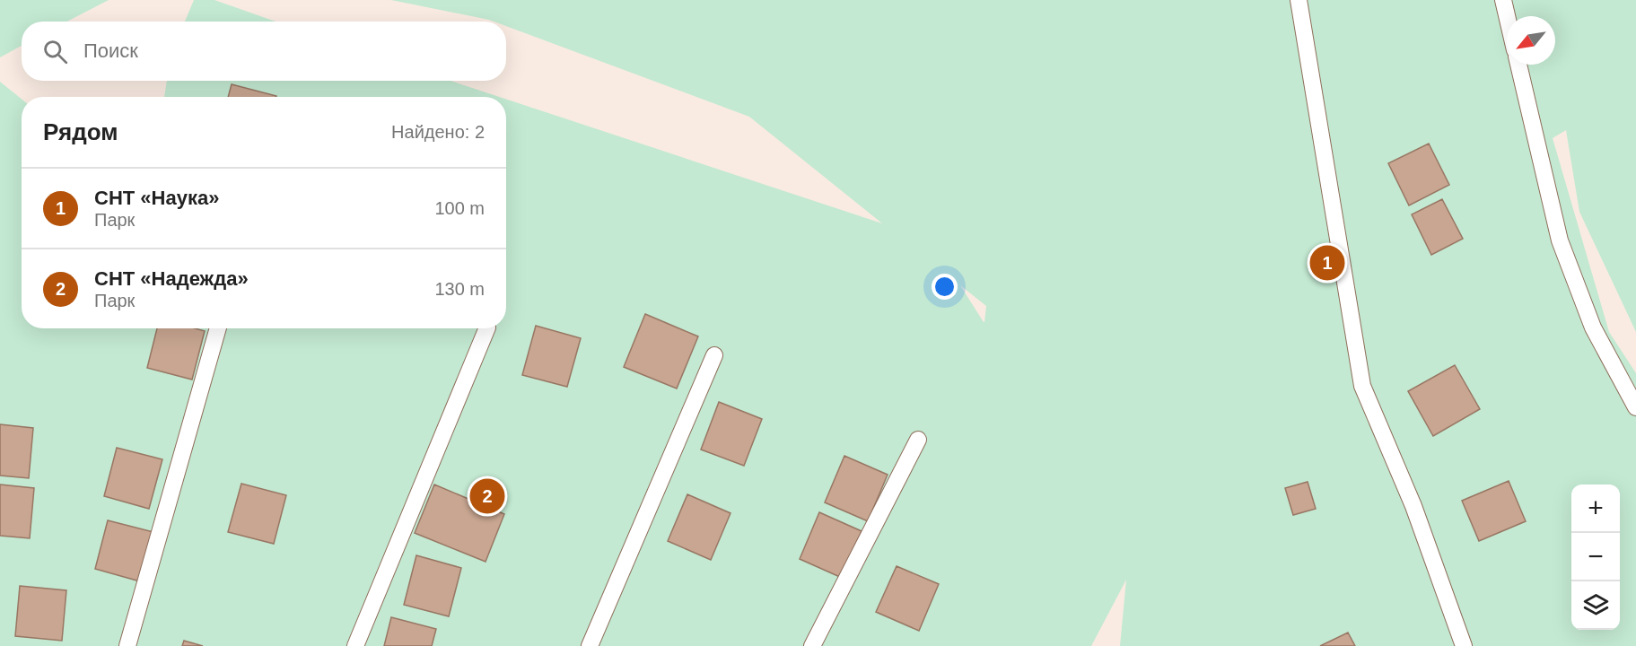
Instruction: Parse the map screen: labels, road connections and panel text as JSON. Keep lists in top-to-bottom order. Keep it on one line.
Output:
{"north":"bottom left","page":{"search":"Поиск","heading":["Рядом","Найдено: 2"],"list":[{"mark":"1","name":"СНТ «Наука»","note":"Парк","value":"100 m"},{"mark":"2","name":"СНТ «Надежда»","note":"Парк","value":"130 m"}],"pins":["1","2"],"map_buttons":["+","−"]}}
